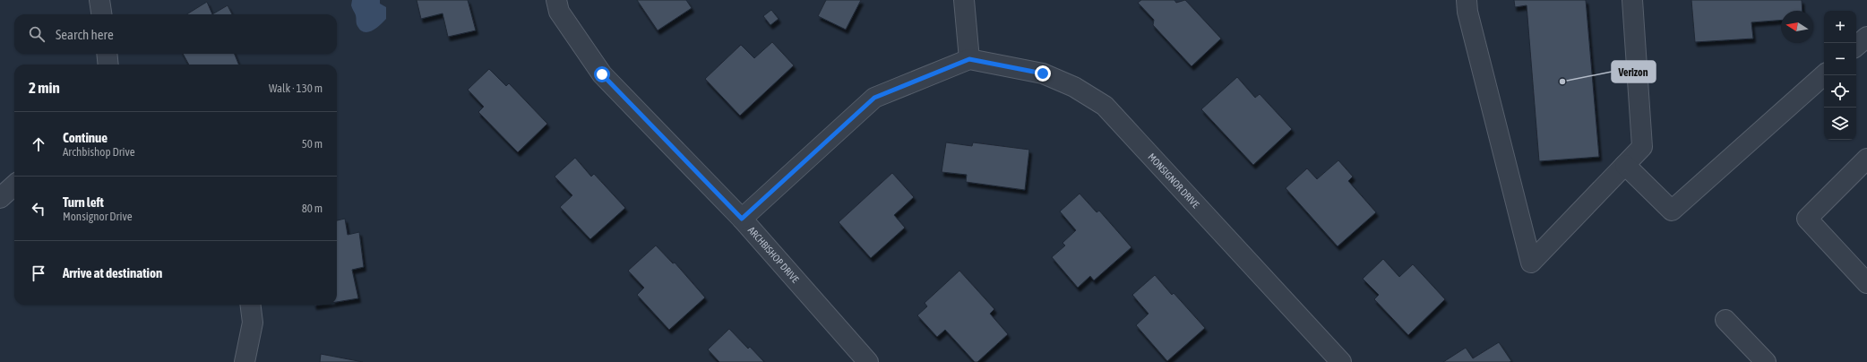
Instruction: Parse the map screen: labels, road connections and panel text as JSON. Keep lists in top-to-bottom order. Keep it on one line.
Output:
{"streets":{"street":["MONSIGNOR DRIVE","ARCHBISHOP DRIVE"]},"places":["Verizon"],"north":"left","page":{"map_buttons":["+","−"],"search":"Search here","heading":["2 min","Walk · 130 m"],"list":[["Continue","Archbishop Drive","50 m"],["Turn left","Monsignor Drive","80 m"],"Arrive at destination"]}}
